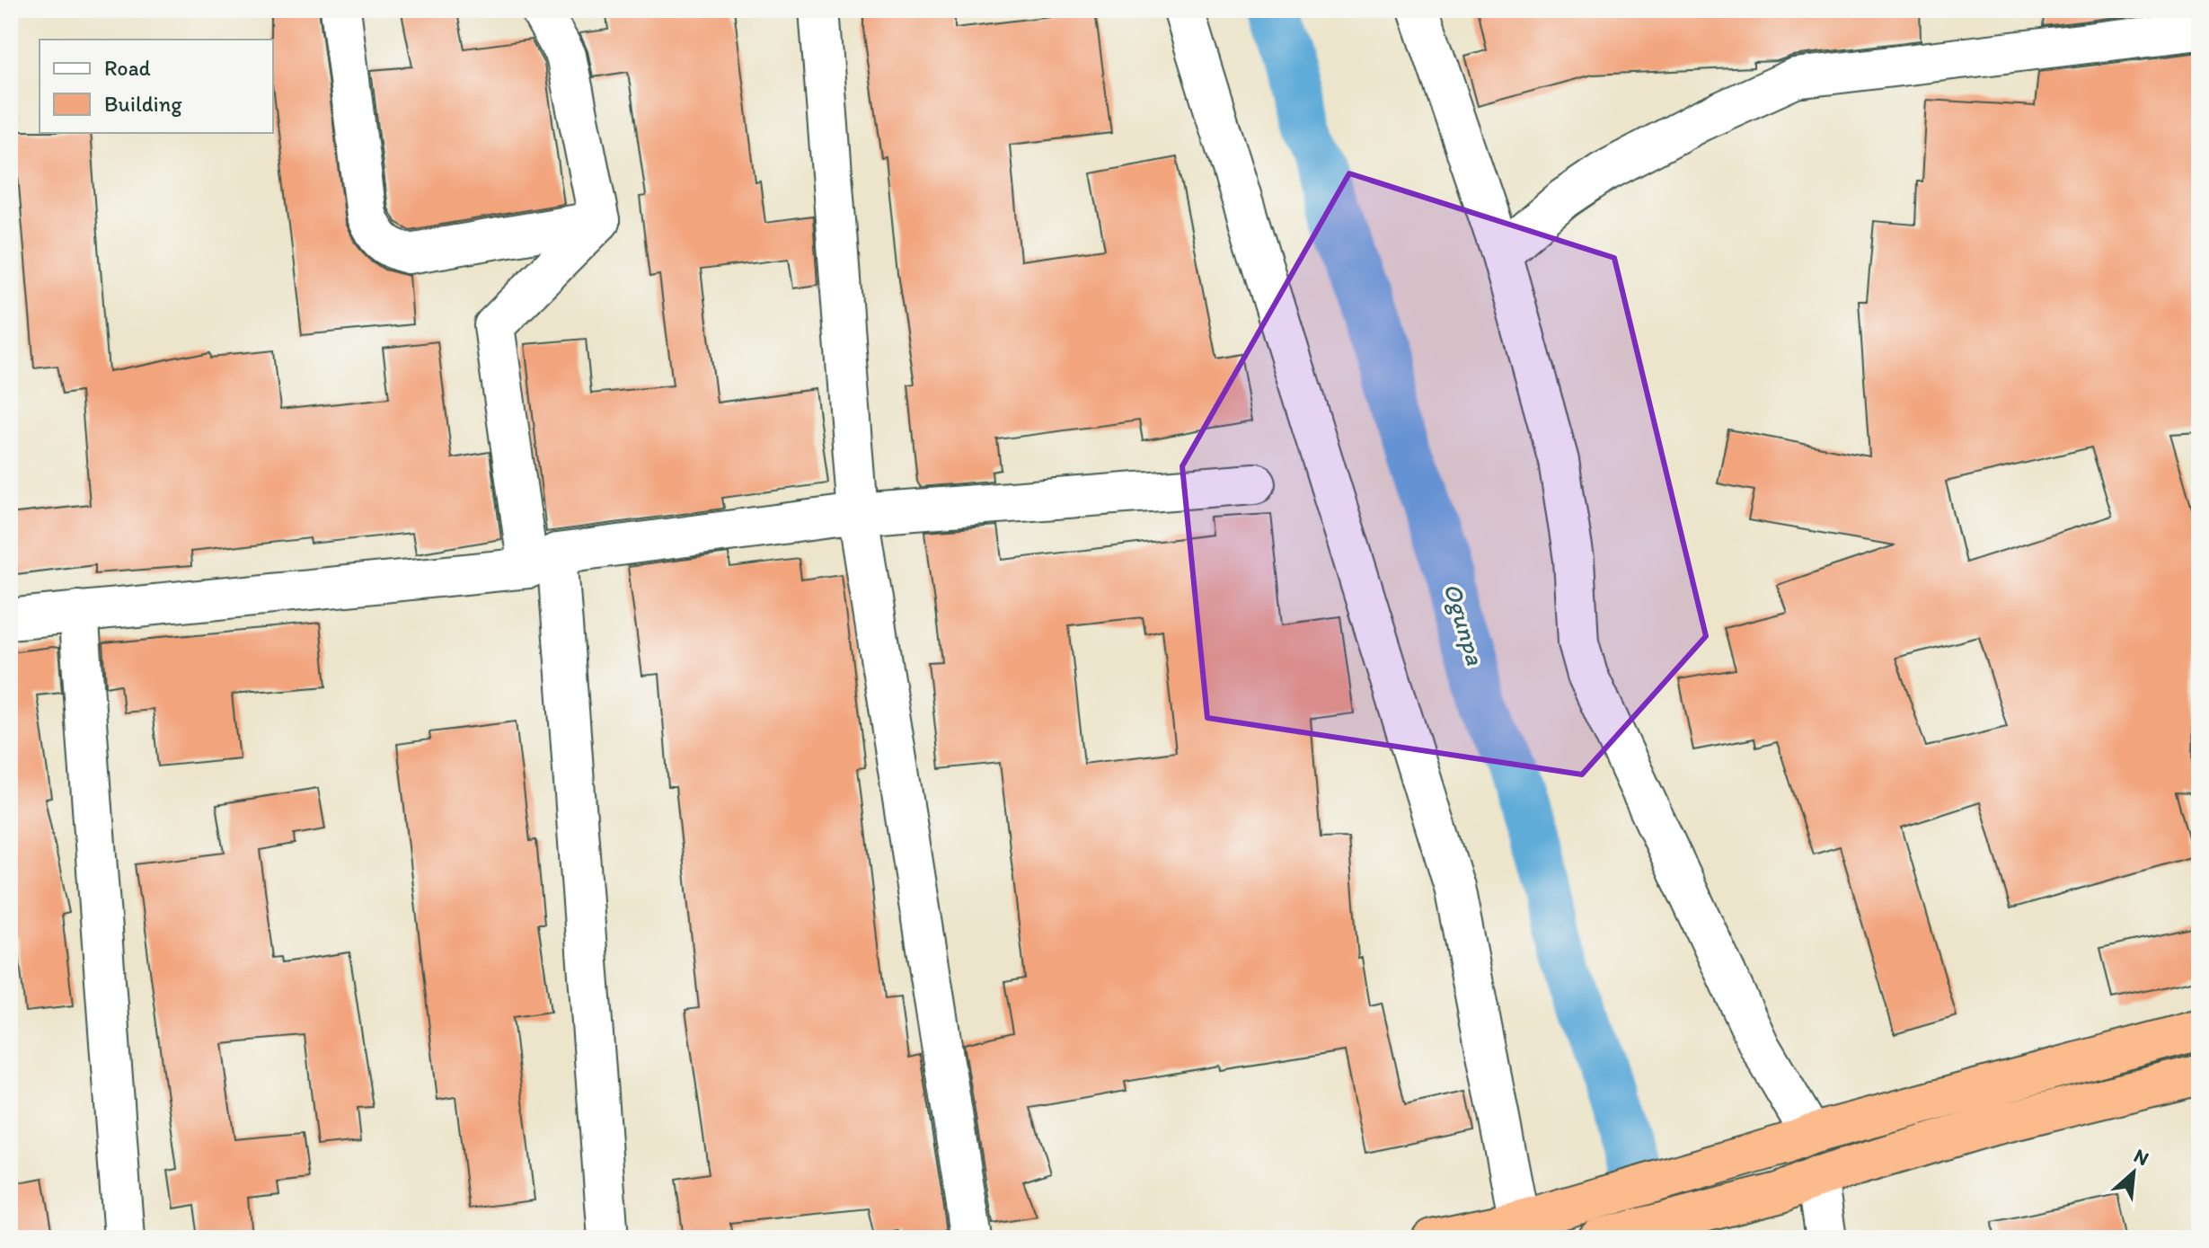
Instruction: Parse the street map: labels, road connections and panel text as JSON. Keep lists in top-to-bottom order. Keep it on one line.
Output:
{"water":["Ogunpa"],"legend":["Road","Building"],"north":"top right"}
